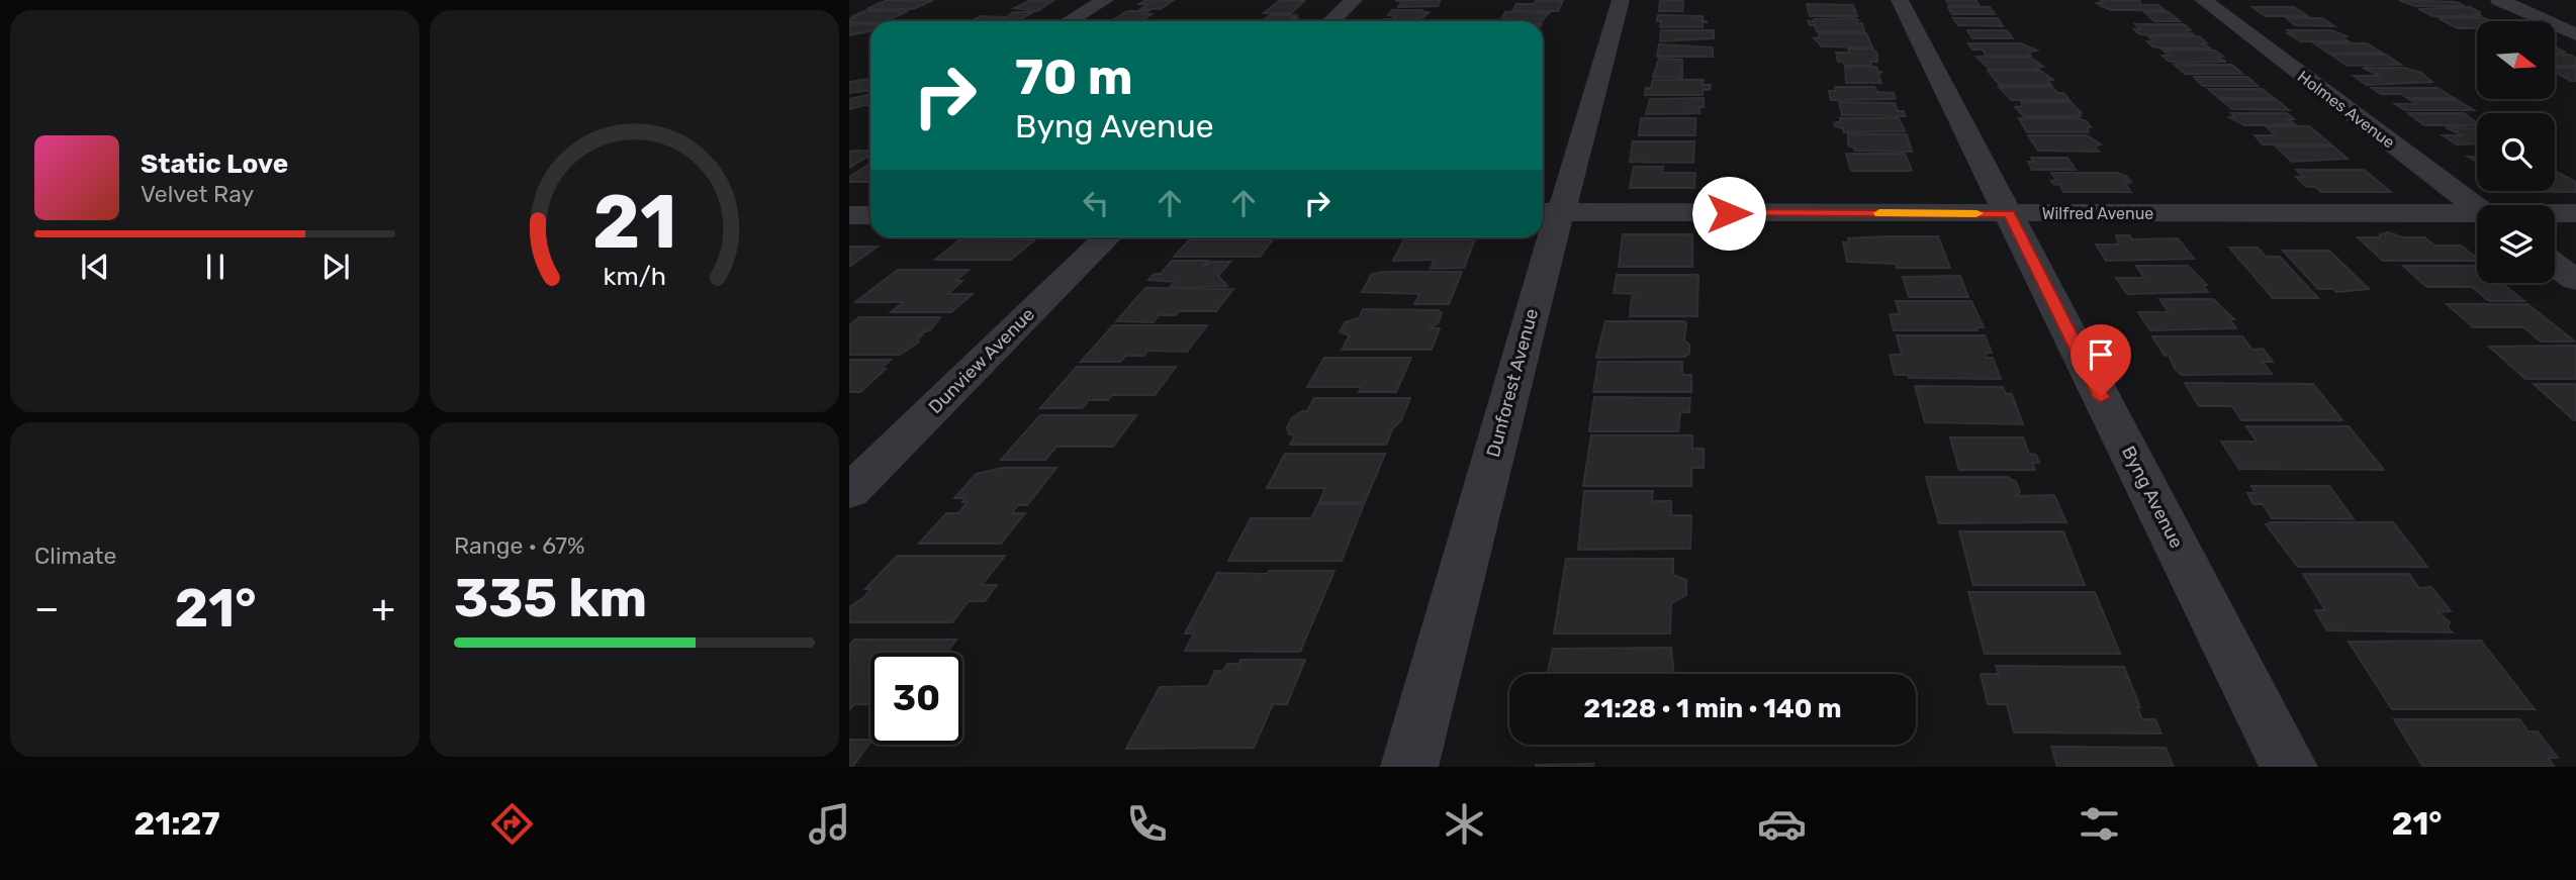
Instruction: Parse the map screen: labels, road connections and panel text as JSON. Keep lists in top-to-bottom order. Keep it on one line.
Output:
{"streets":{"street":["Holmes Avenue","Wilfred Avenue","Dunview Avenue","Dunforest Avenue","Byng Avenue"]},"crossings":[["Wilfred Avenue","Dunforest Avenue"],["Wilfred Avenue","Byng Avenue"]],"north":"right","page":{"turn":["70 m","Byng Avenue"],"song":["Static Love","Velvet Ray"],"tile":["Climate",["Range · 67%","335 km"]],"heat":["−","21°","+"],"limit":"30","trip":"21:28 · 1 min · 140 m","tabs":["21:27","21°"],"gauge":["21","km/h"]}}
